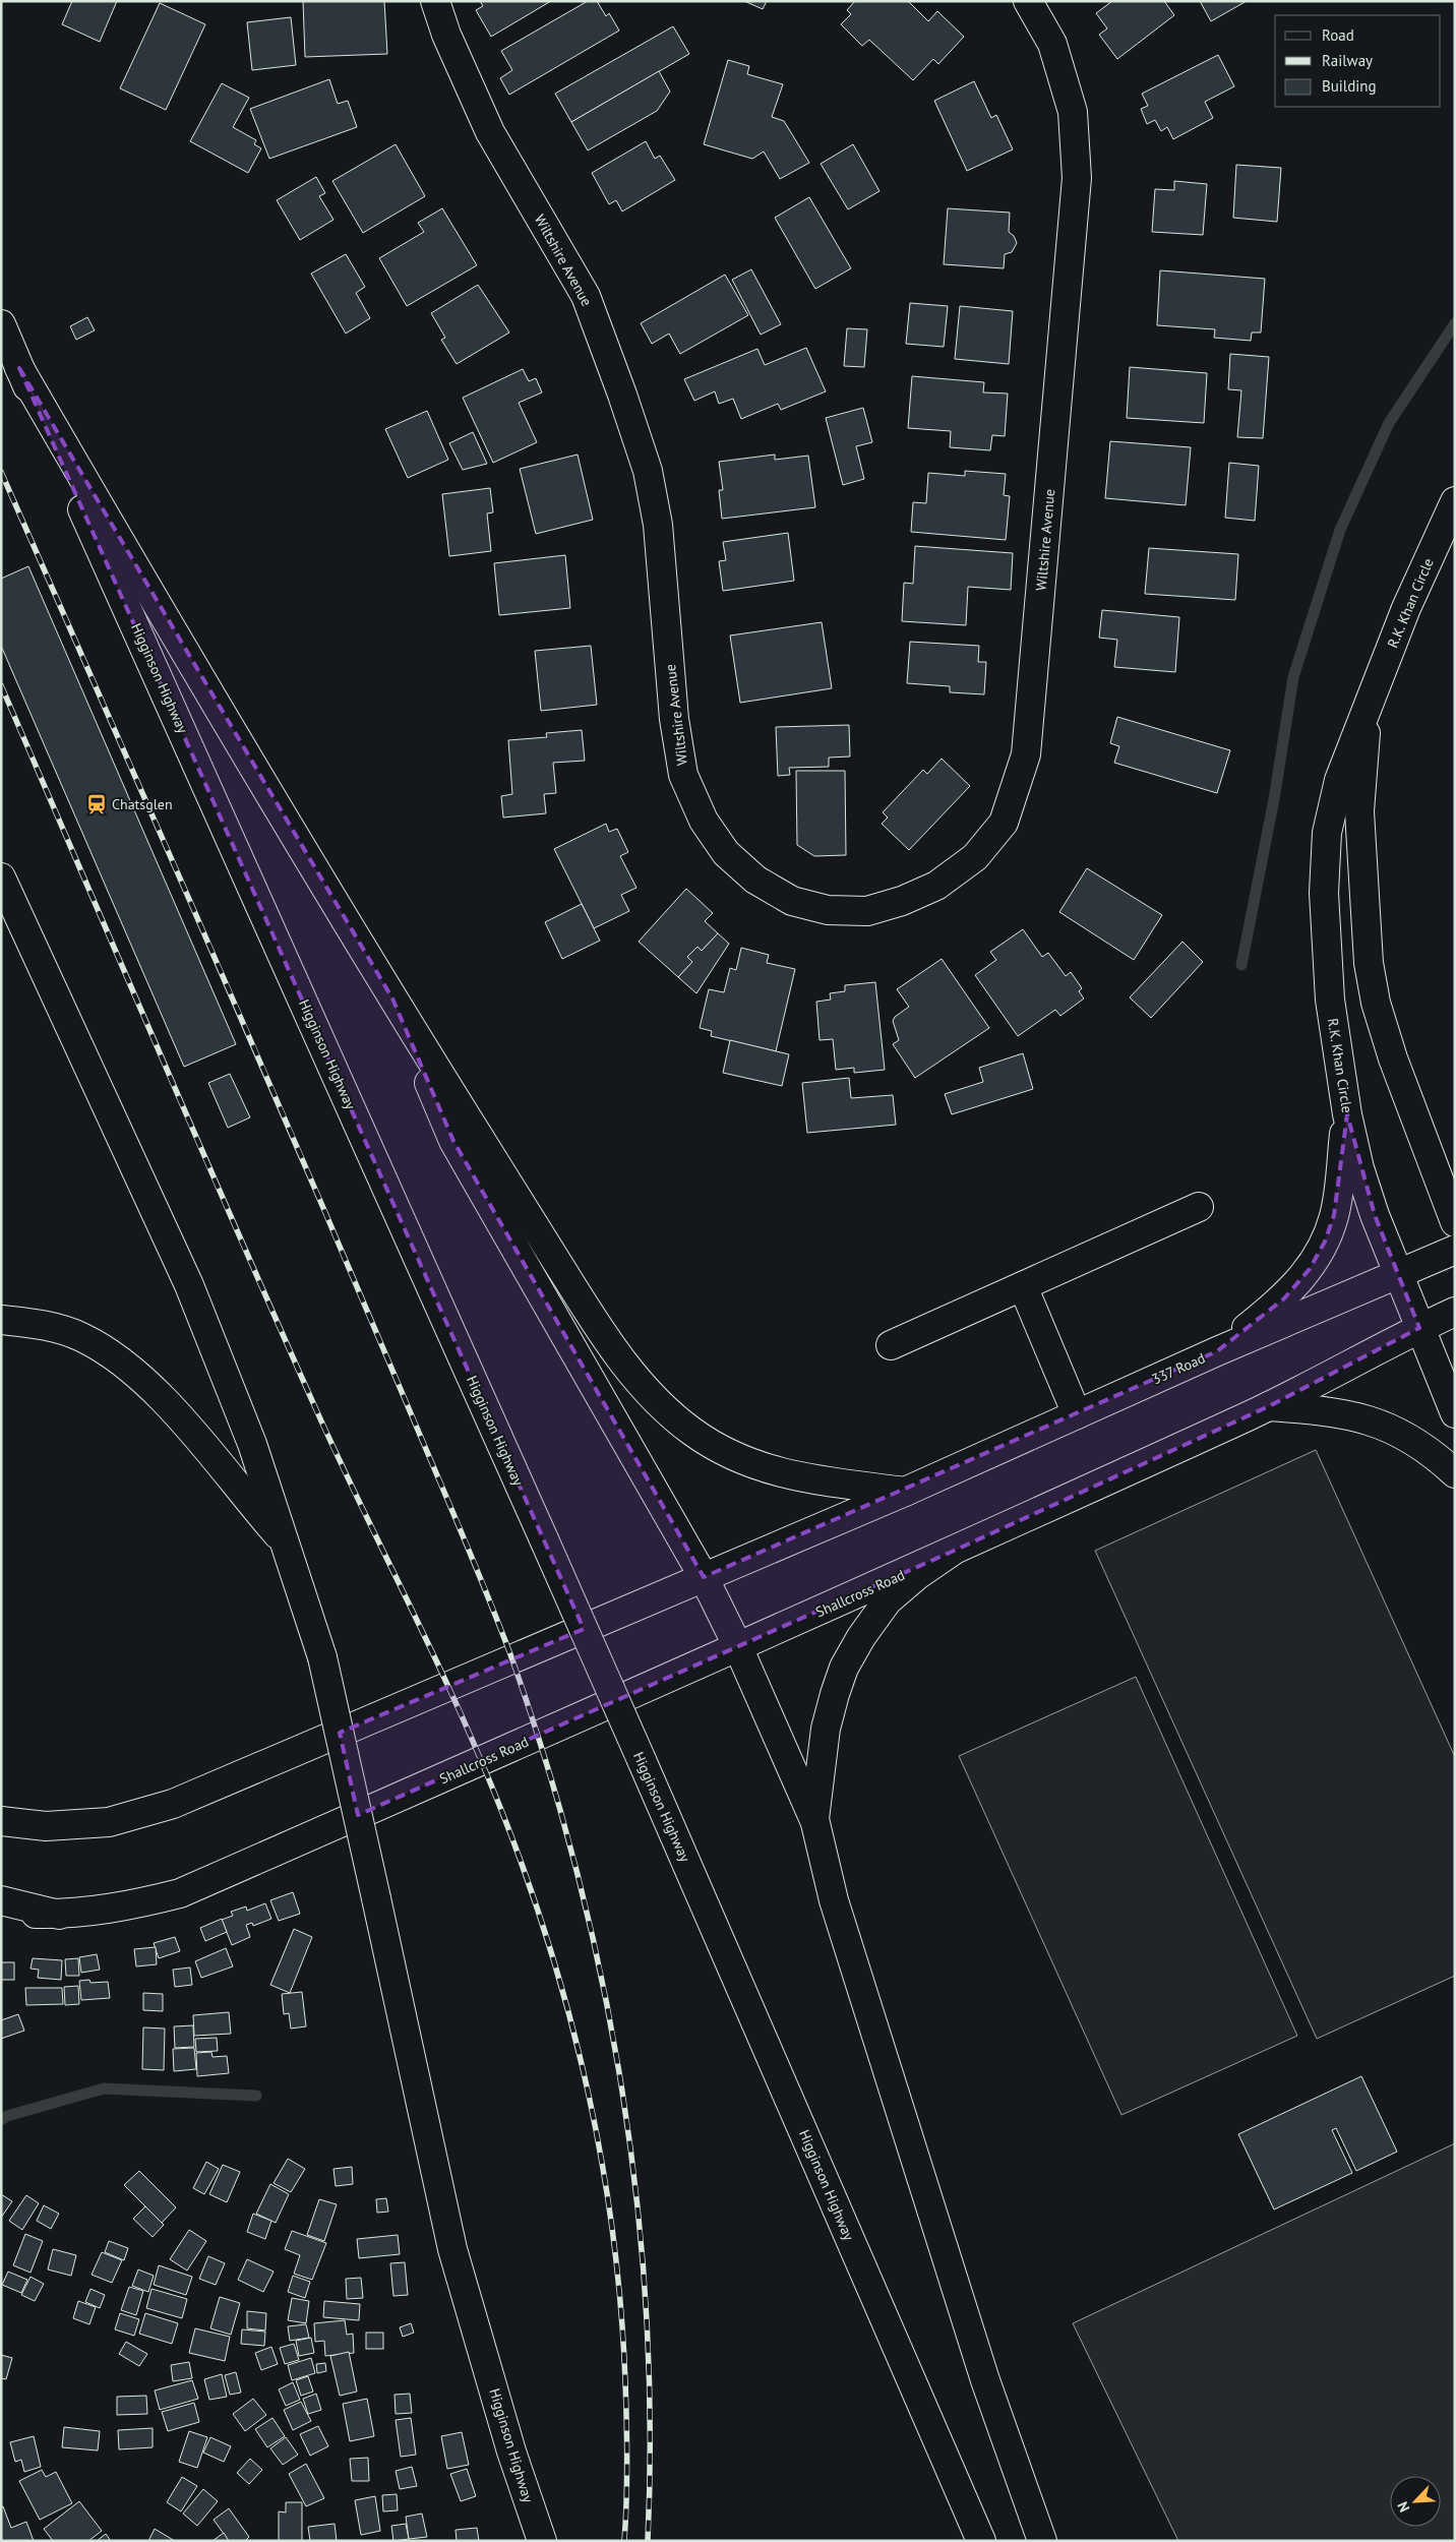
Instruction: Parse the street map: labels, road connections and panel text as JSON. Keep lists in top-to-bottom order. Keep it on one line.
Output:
{"streets":{"main road":["Wiltshire Avenue","R.K. Khan Circle","Higginson Highway","337 Road","Shallcross Road"]},"crossings":[["R.K. Khan Circle","337 Road"]],"places":{"station":["Chatsglen"]},"legend":["Road","Railway","Building"],"north":"bottom left"}
